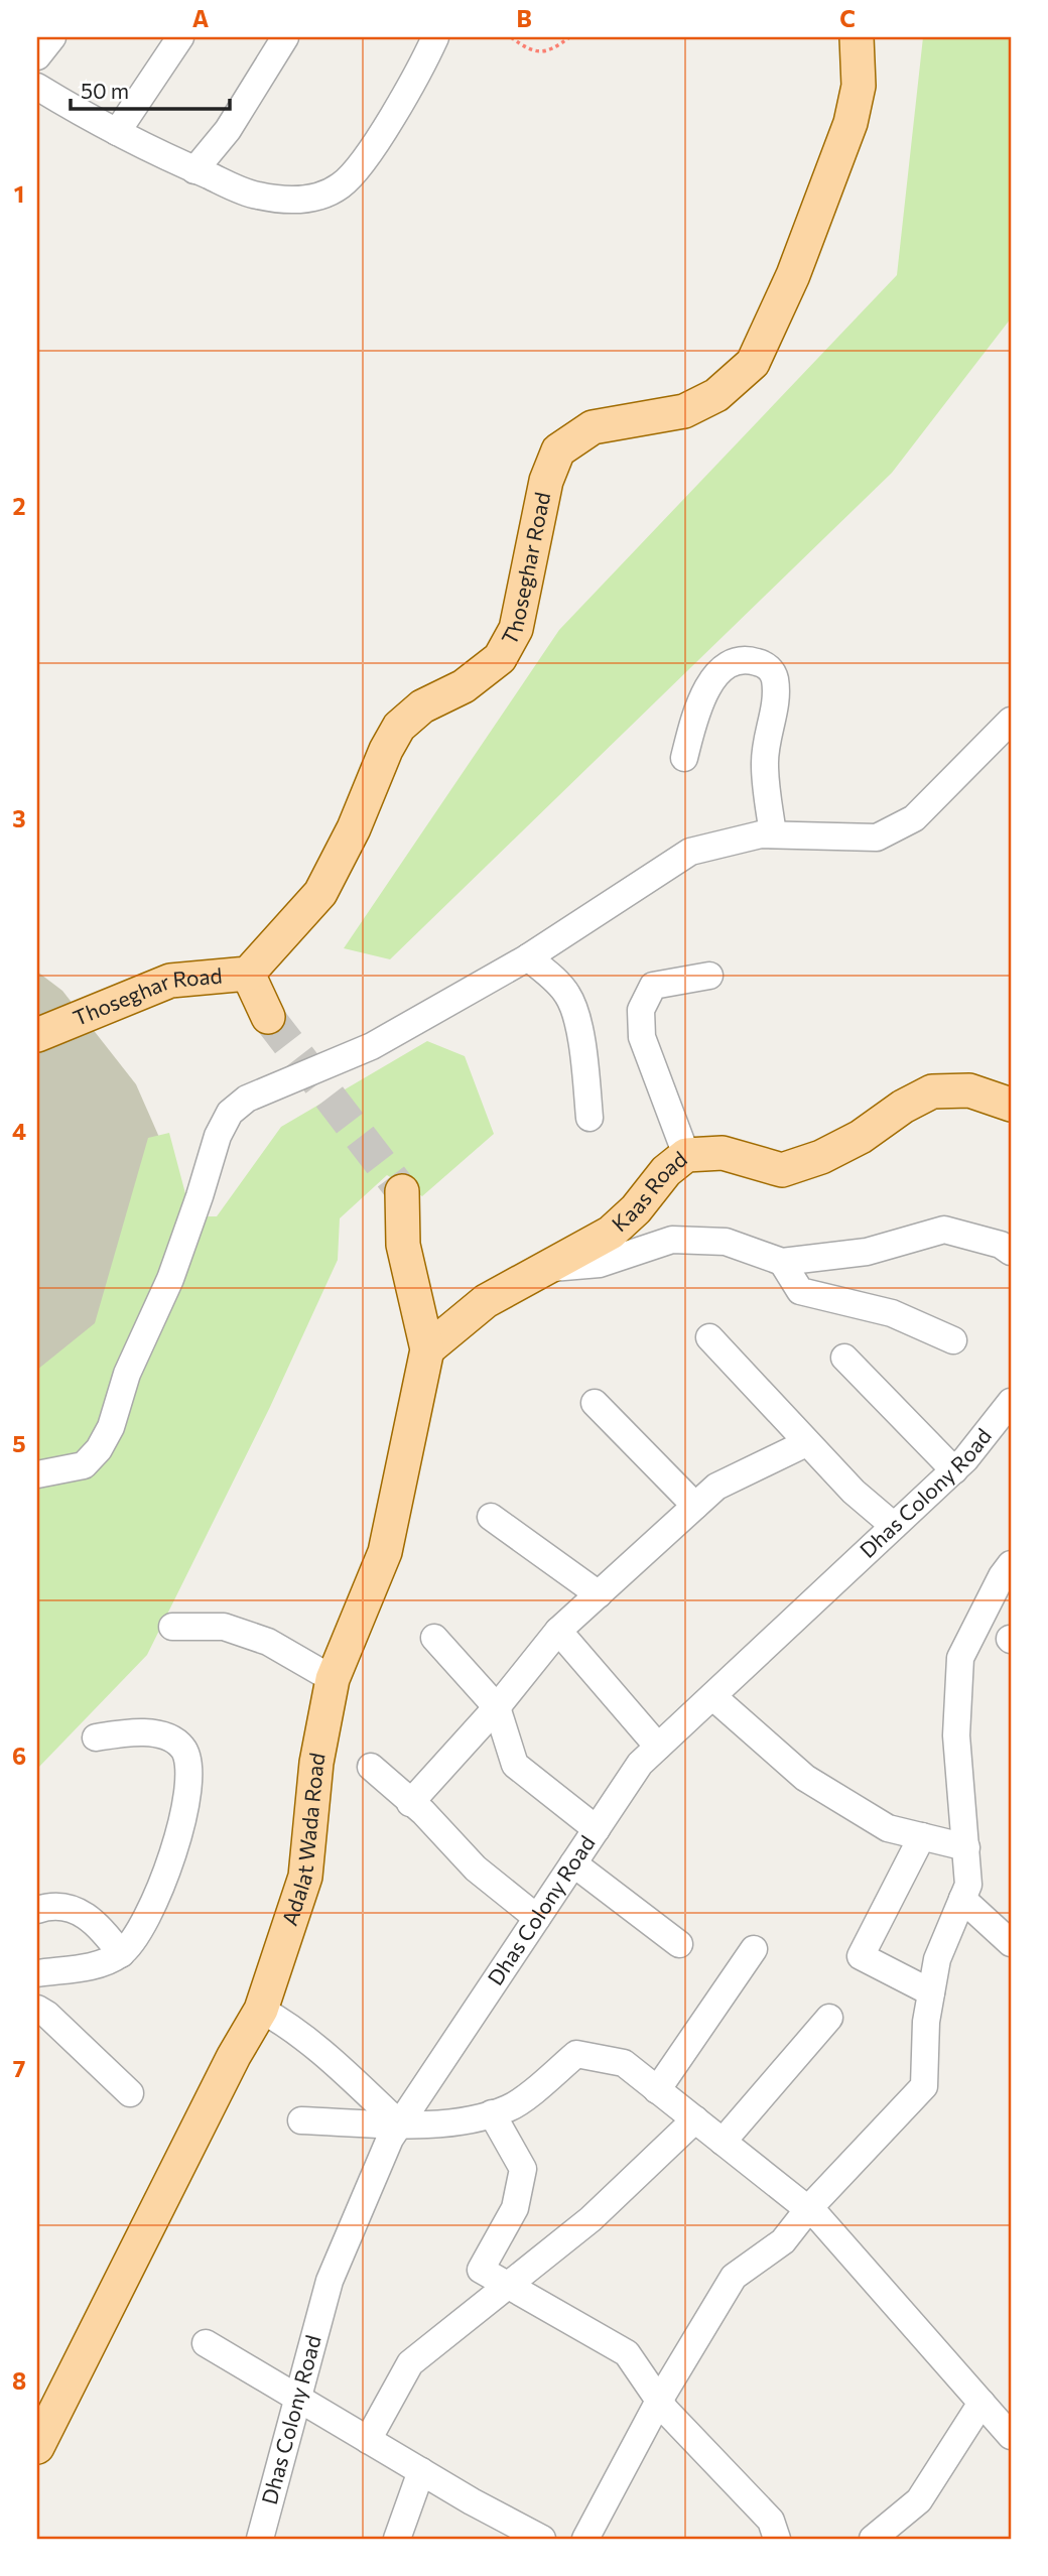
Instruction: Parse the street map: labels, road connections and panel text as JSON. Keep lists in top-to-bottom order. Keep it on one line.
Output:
{"streets":{"main road":["Thoseghar Road","Kaas Road","Adalat Wada Road"],"street":["Dhas Colony Road"]},"crossings":[["Kaas Road","Adalat Wada Road"]],"scale_bar":"50 m","grid":{"columns":["A","B","C"],"rows":["1","2","3","4","5","6","7","8"]}}
